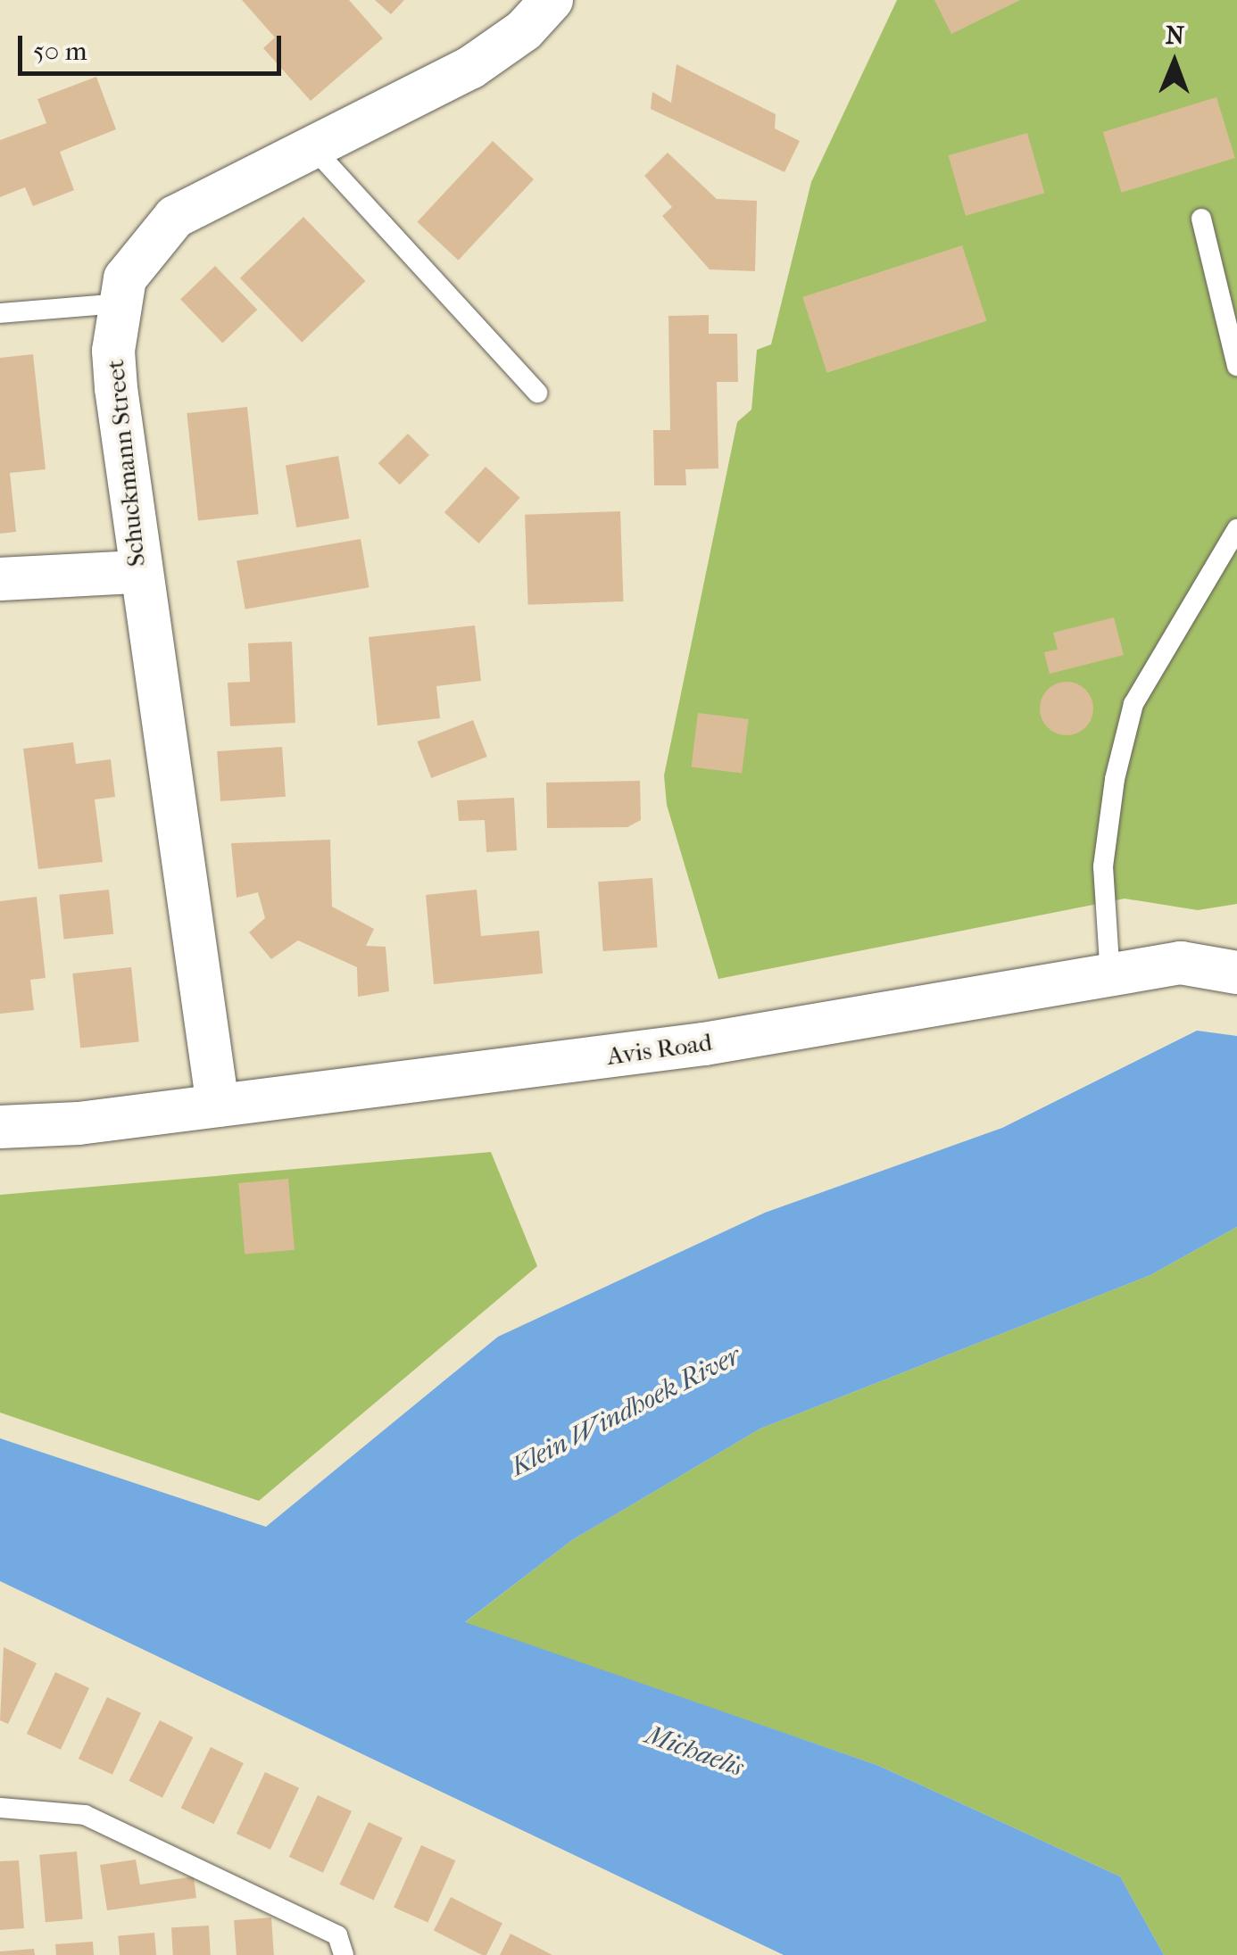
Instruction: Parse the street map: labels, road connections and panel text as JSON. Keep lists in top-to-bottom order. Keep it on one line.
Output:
{"streets":{"street":["Schuckmann Street","Avis Road"]},"crossings":[["Schuckmann Street","Avis Road"]],"water":["Klein Windhoek River","Michaelis"],"scale_bar":"50 m","north":"top"}
